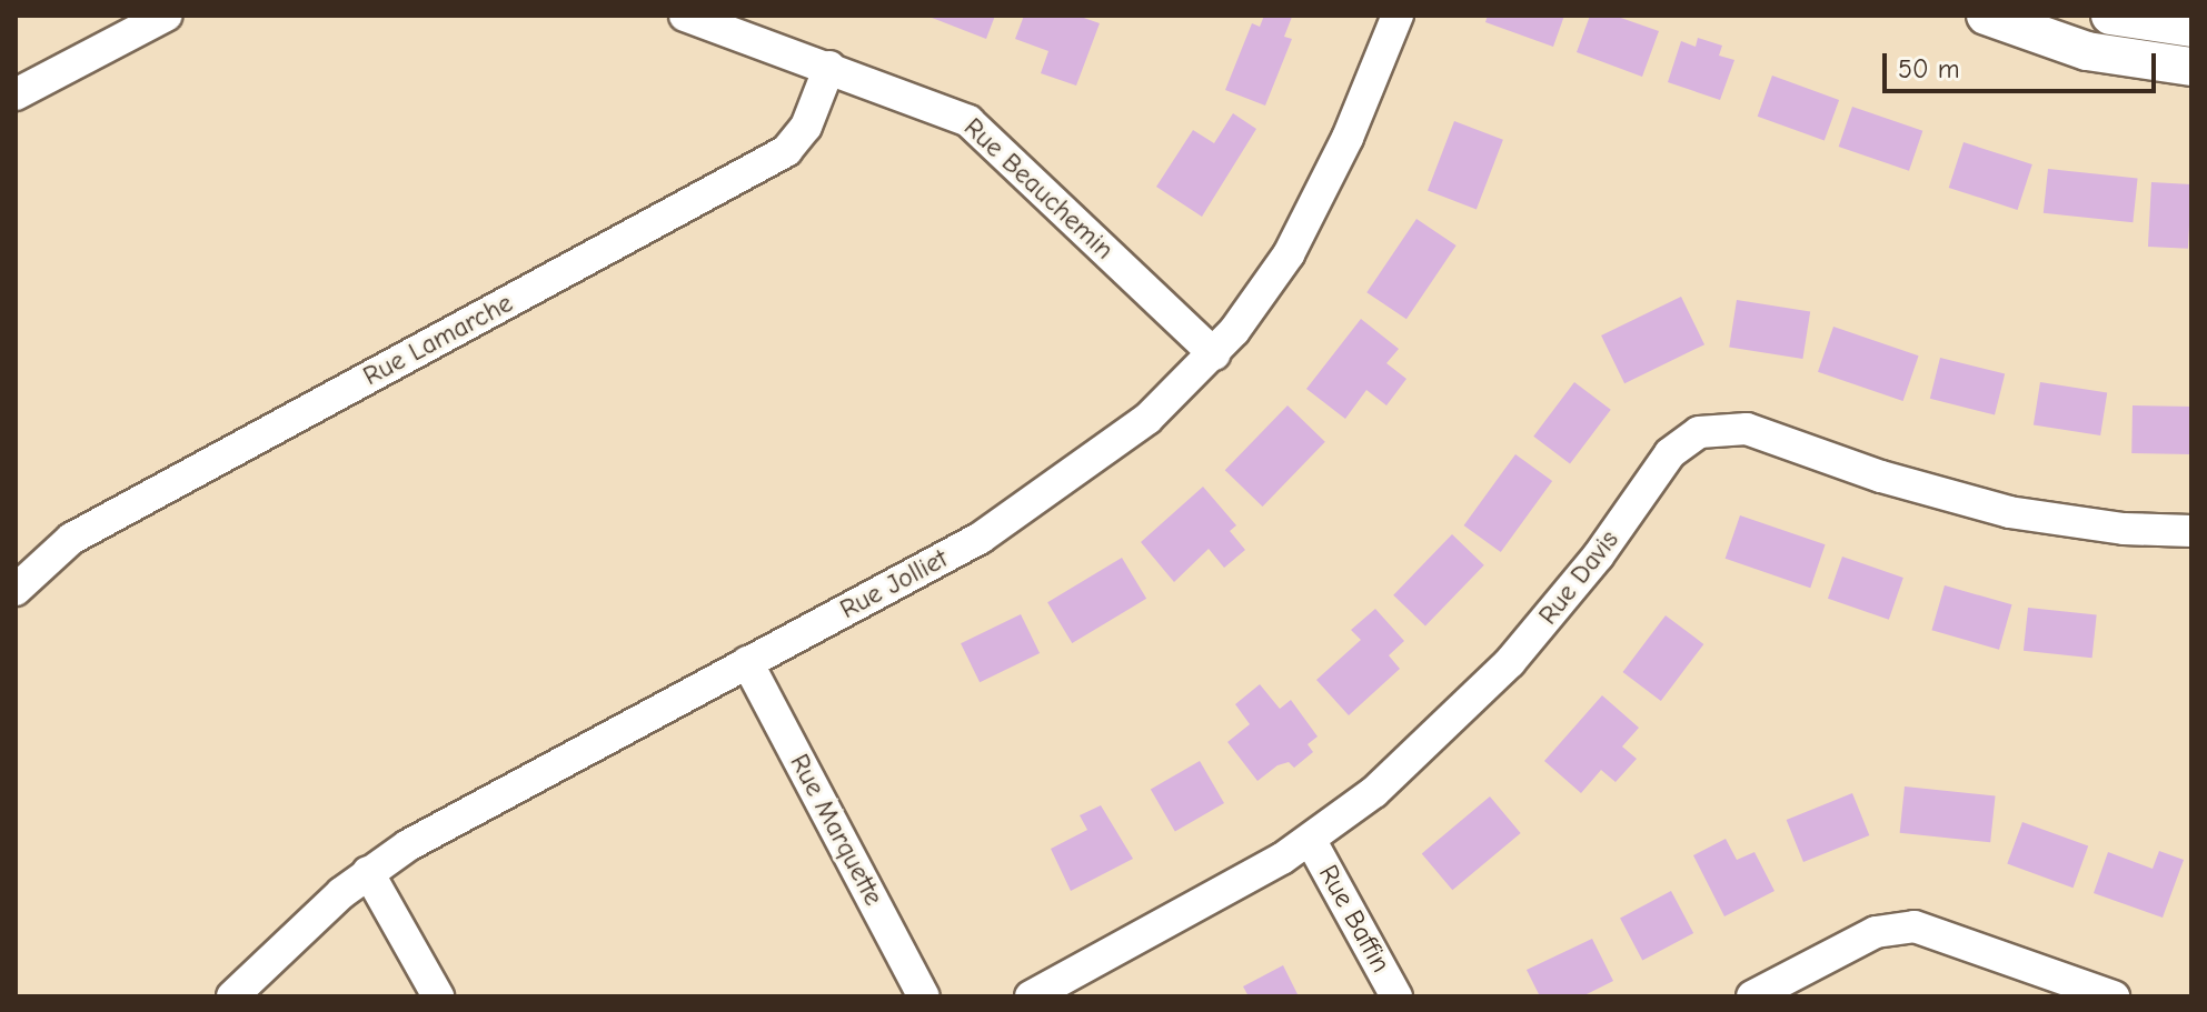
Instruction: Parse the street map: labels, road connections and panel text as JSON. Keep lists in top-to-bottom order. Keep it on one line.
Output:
{"streets":{"street":["Rue Beauchemin","Rue Lamarche","Rue Davis","Rue Jolliet","Rue Marquette","Rue Baffin"]},"crossings":[["Rue Beauchemin","Rue Lamarche"],["Rue Beauchemin","Rue Jolliet"],["Rue Davis","Rue Baffin"],["Rue Jolliet","Rue Marquette"]],"scale_bar":"50 m"}
